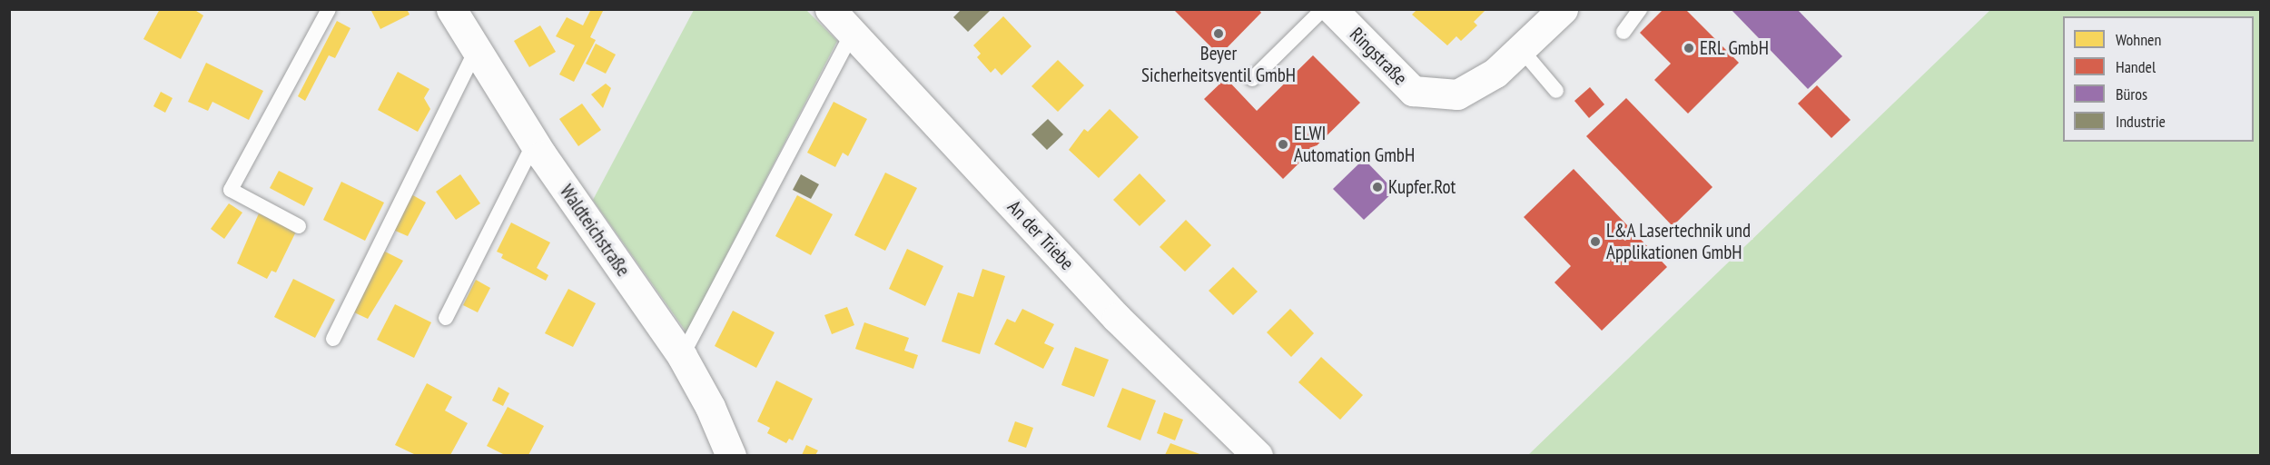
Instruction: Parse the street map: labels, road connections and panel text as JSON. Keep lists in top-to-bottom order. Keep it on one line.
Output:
{"streets":{"street":["Ringstraße","Waldteichstraße","An der Triebe"]},"places":["Beyer Sicherheitsventil GmbH","ERL GmbH","ELWI Automation GmbH","Kupfer.Rot","L&A Lasertechnik und Applikationen GmbH"],"legend":["Wohnen","Handel","Büros","Industrie"]}
